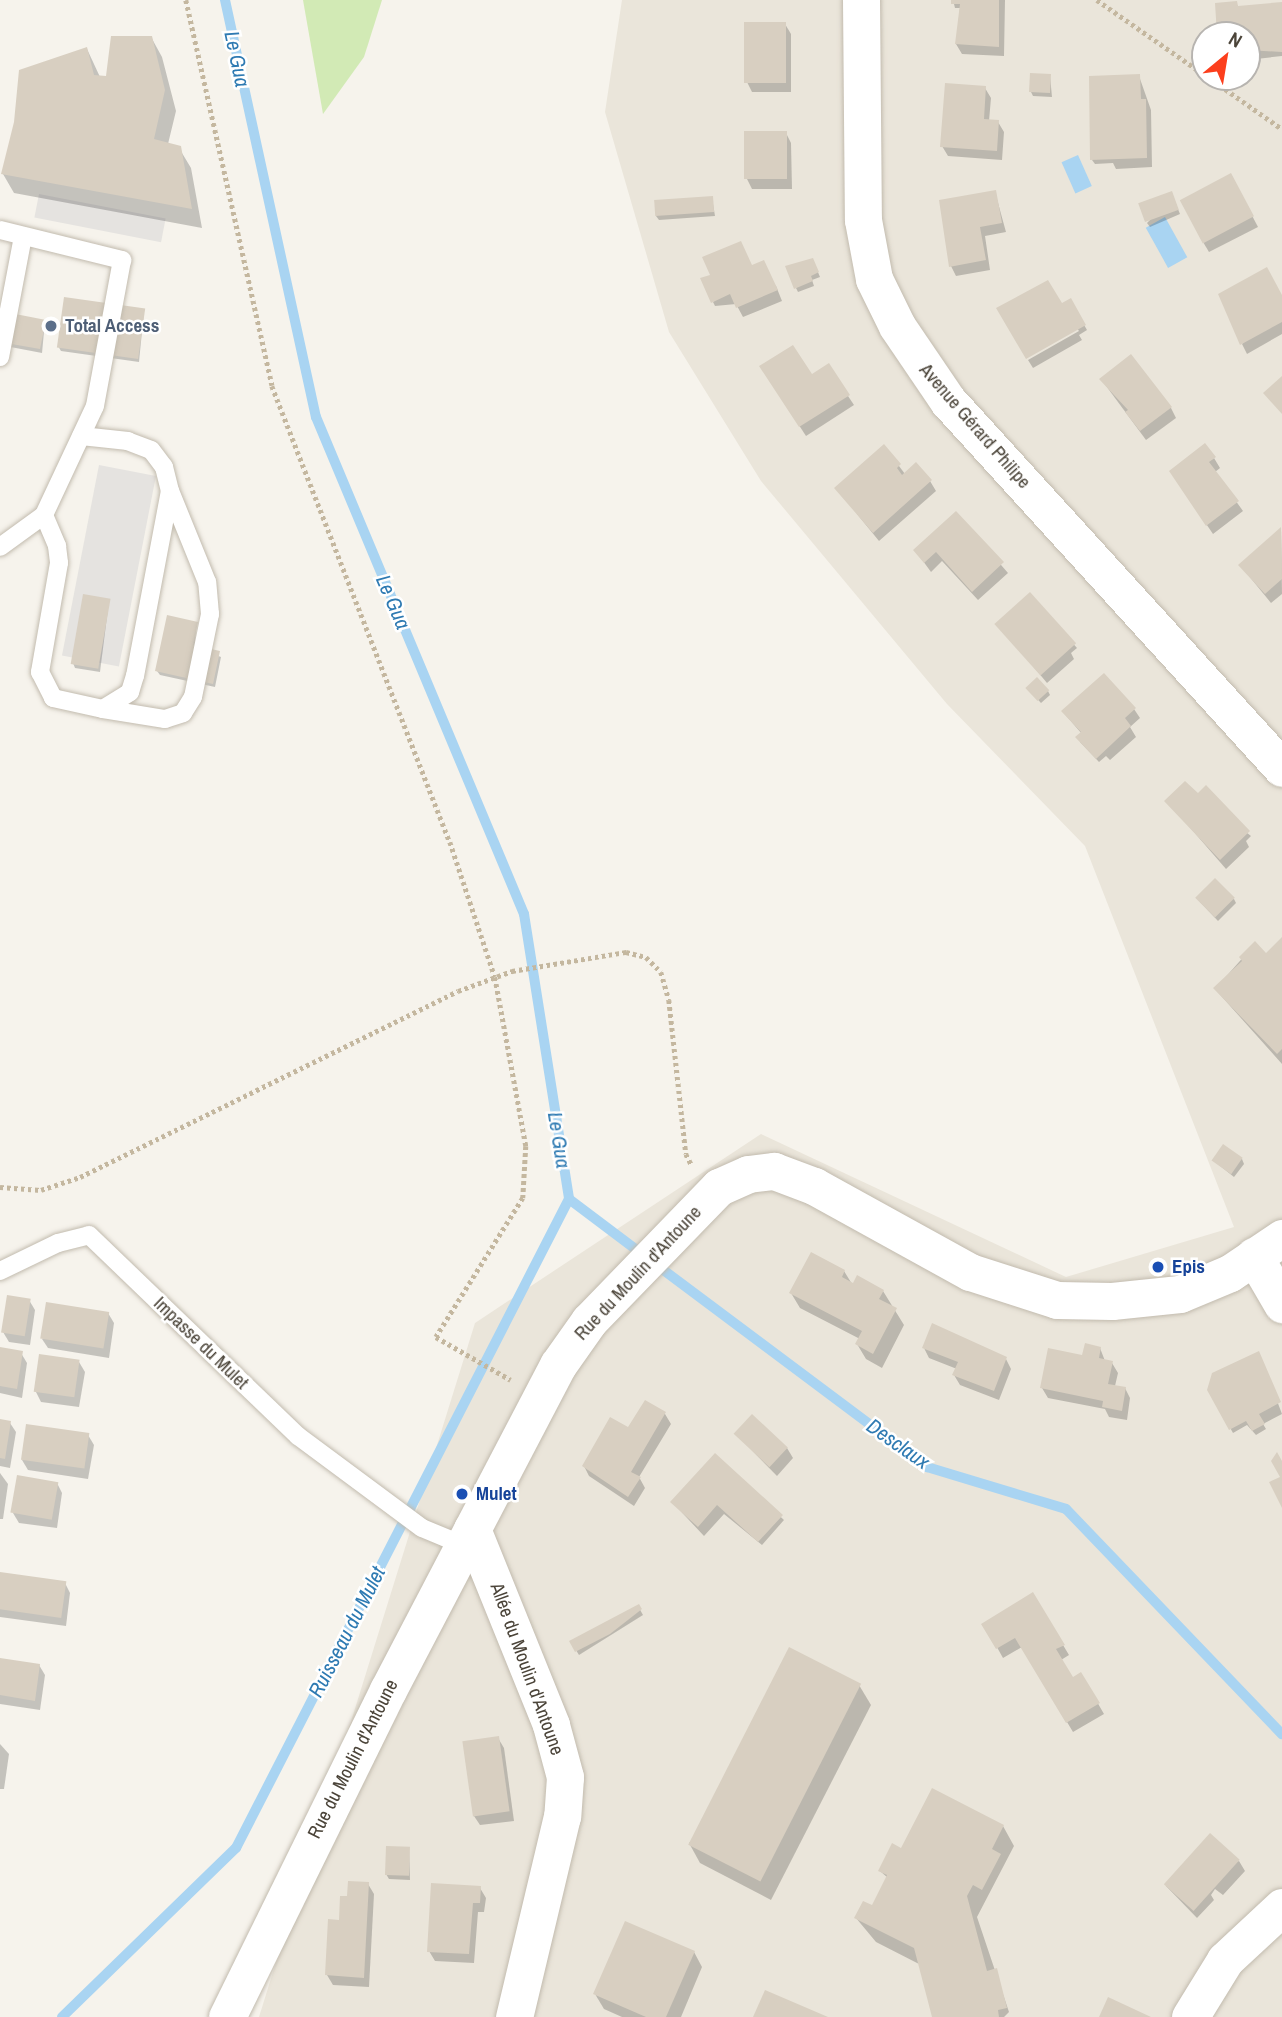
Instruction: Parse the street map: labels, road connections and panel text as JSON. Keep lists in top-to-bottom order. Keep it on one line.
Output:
{"streets":{"street":["Avenue Gérard Philipe","Rue du Moulin d'Antoune","Allée du Moulin d'Antoune"],"lane":["Impasse du Mulet"]},"crossings":[["Rue du Moulin d'Antoune","Impasse du Mulet"],["Rue du Moulin d'Antoune","Allée du Moulin d'Antoune"],["Impasse du Mulet","Allée du Moulin d'Antoune"]],"water":["Le Gua","Desclaux","Ruisseau du Mulet"],"places":["Total Access","Epis","Mulet"],"north":"top right"}
